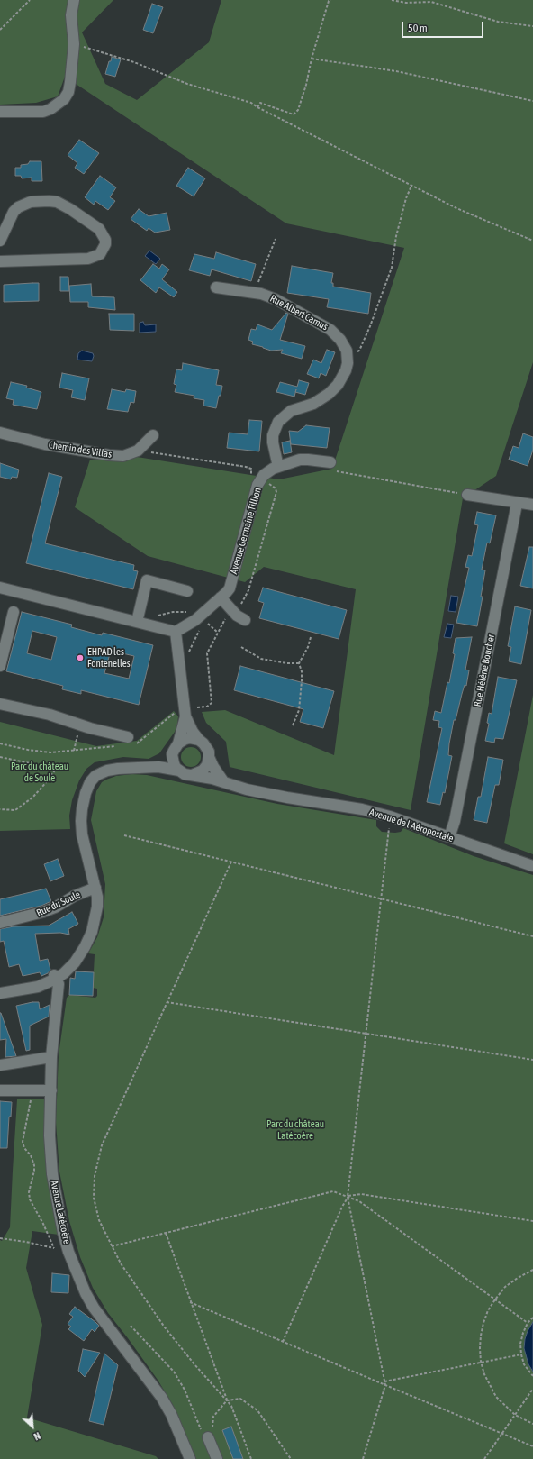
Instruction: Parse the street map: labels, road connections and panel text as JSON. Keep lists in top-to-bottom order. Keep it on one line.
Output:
{"streets":{"street":["Rue Albert Camus","Chemin des Villas","Avenue Germaine Tillion","Rue Hélène Boucher","Avenue de l'Aéropostale","Rue du Soule","Avenue Latécoère"]},"crossings":[["Rue Hélène Boucher","Avenue de l'Aéropostale"]],"parks":["Parc du château de Soule","Parc du château Latécoère"],"places":["EHPAD les Fontenelles"],"scale_bar":"50 m","north":"bottom right"}
